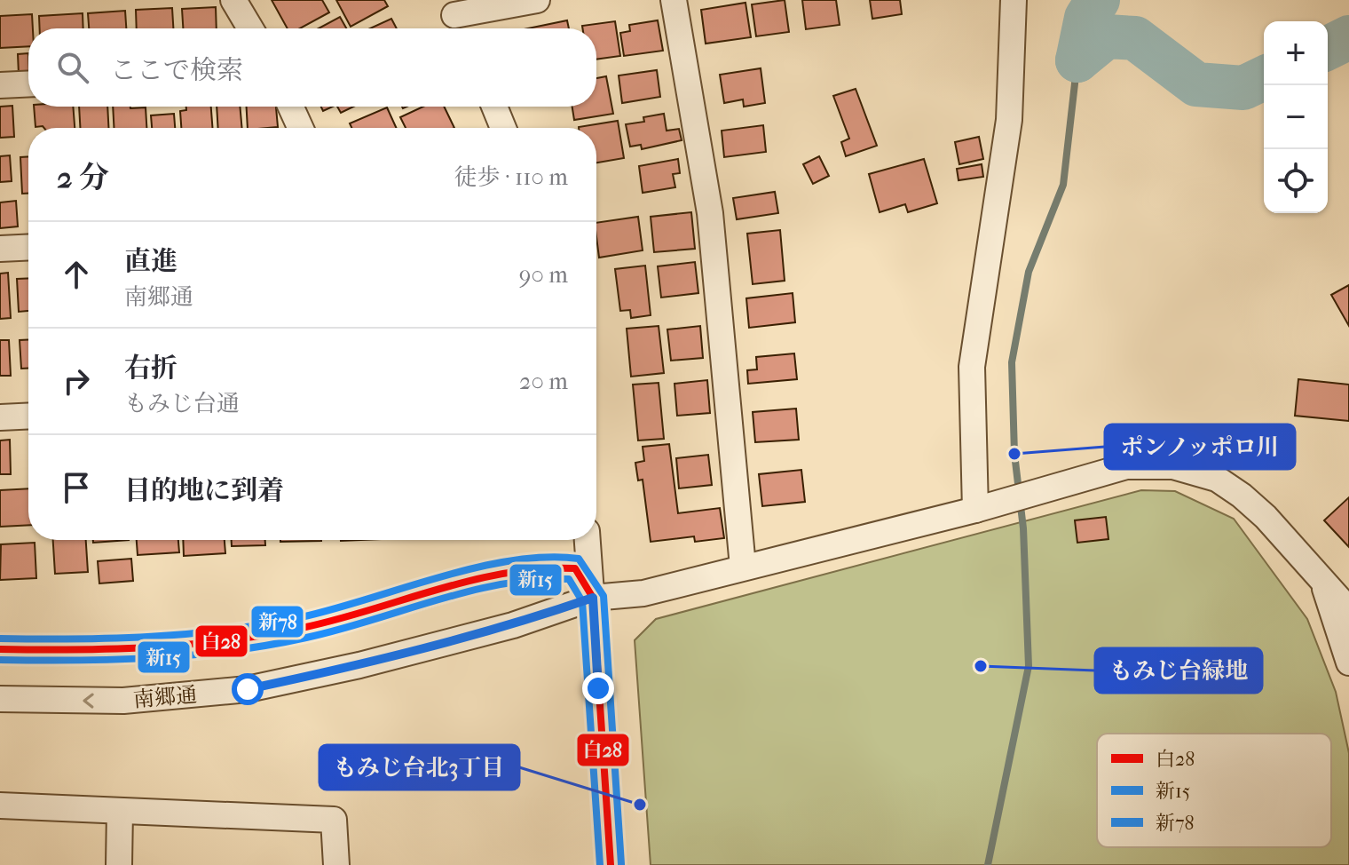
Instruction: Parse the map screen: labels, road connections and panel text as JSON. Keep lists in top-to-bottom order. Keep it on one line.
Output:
{"streets":{"street":["南郷通"]},"places":["ポンノッポロ川","もみじ台緑地","もみじ台北3丁目"],"lines":["transit line 新78","transit line 白28","transit line 新15"],"legend":["白28","新15","新78"],"page":{"map_buttons":["+","−"],"search":"ここで検索","heading":["2 分","徒歩 · 110 m"],"list":[["直進","南郷通","90 m"],["右折","もみじ台通","20 m"],"目的地に到着"]}}
